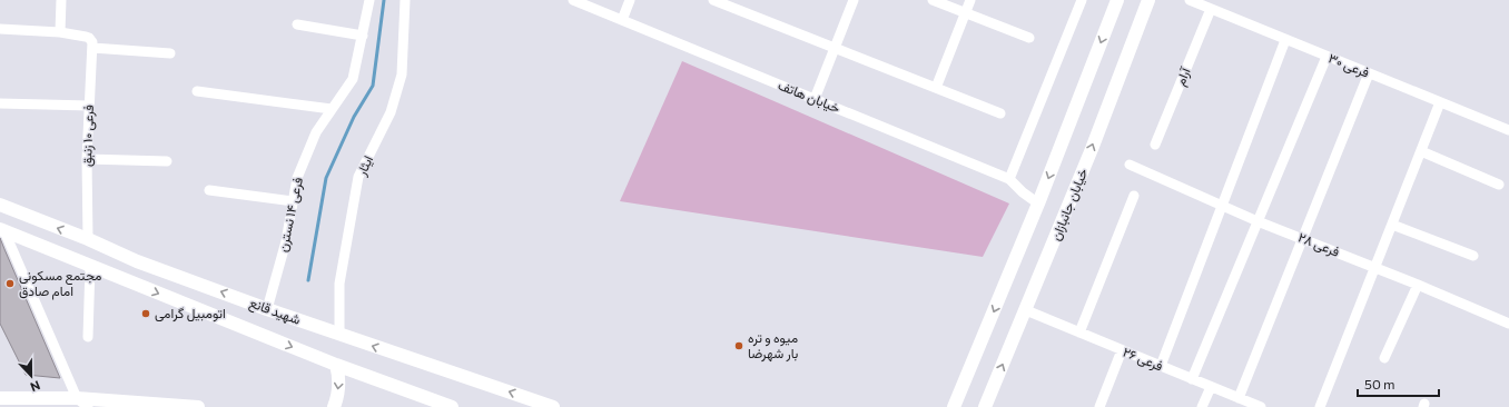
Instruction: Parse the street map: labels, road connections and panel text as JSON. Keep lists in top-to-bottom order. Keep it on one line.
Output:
{"streets":{"main road":["خیابان جانبازان","شهید قانع"],"street":["فرعی ۳۰","آرام","خیابان هاتف","فرعی ۱۰ زنبق","ایثار","فرعی ۱۴ نسترن","فرعی ۲۸","فرعی ۲۶"]},"crossings":[["فرعی ۳۰","آرام"],["فرعی ۱۰ زنبق","شهید قانع"],["ایثار","شهید قانع"],["خیابان جانبازان","فرعی ۲۶"],["فرعی ۱۴ نسترن","شهید قانع"]],"places":["مجتمع مسکونی امام صادق","اتومبیل گرامی","میوه و تره بار شهرضا"],"scale_bar":"50 m","north":"bottom"}
